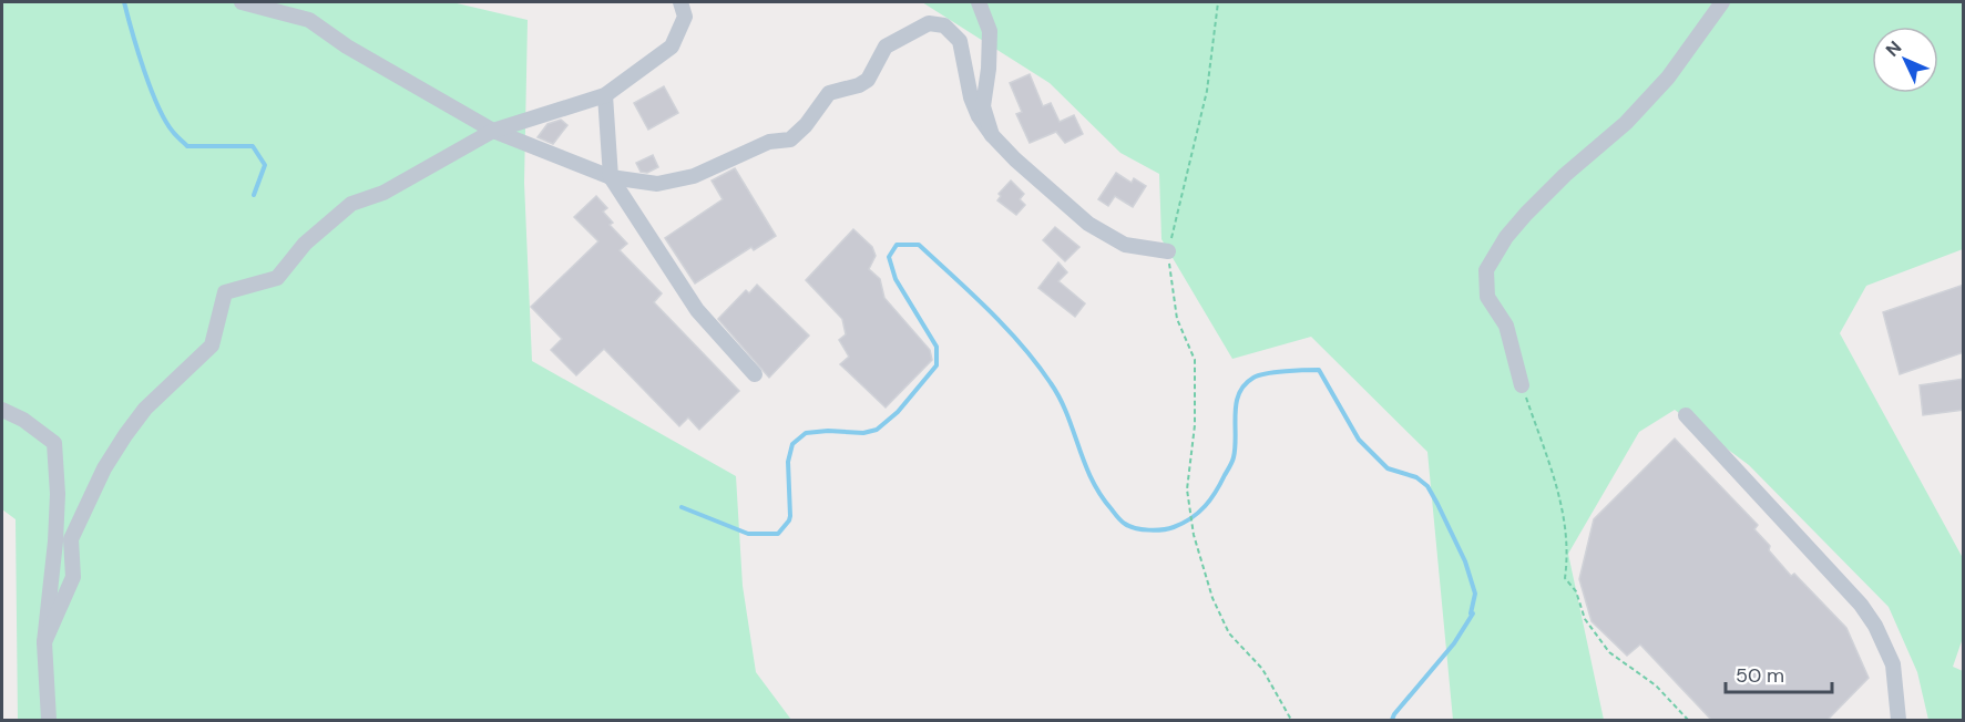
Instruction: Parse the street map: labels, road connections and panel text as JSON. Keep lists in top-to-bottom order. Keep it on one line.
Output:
{"scale_bar":"50 m","north":"top left"}
